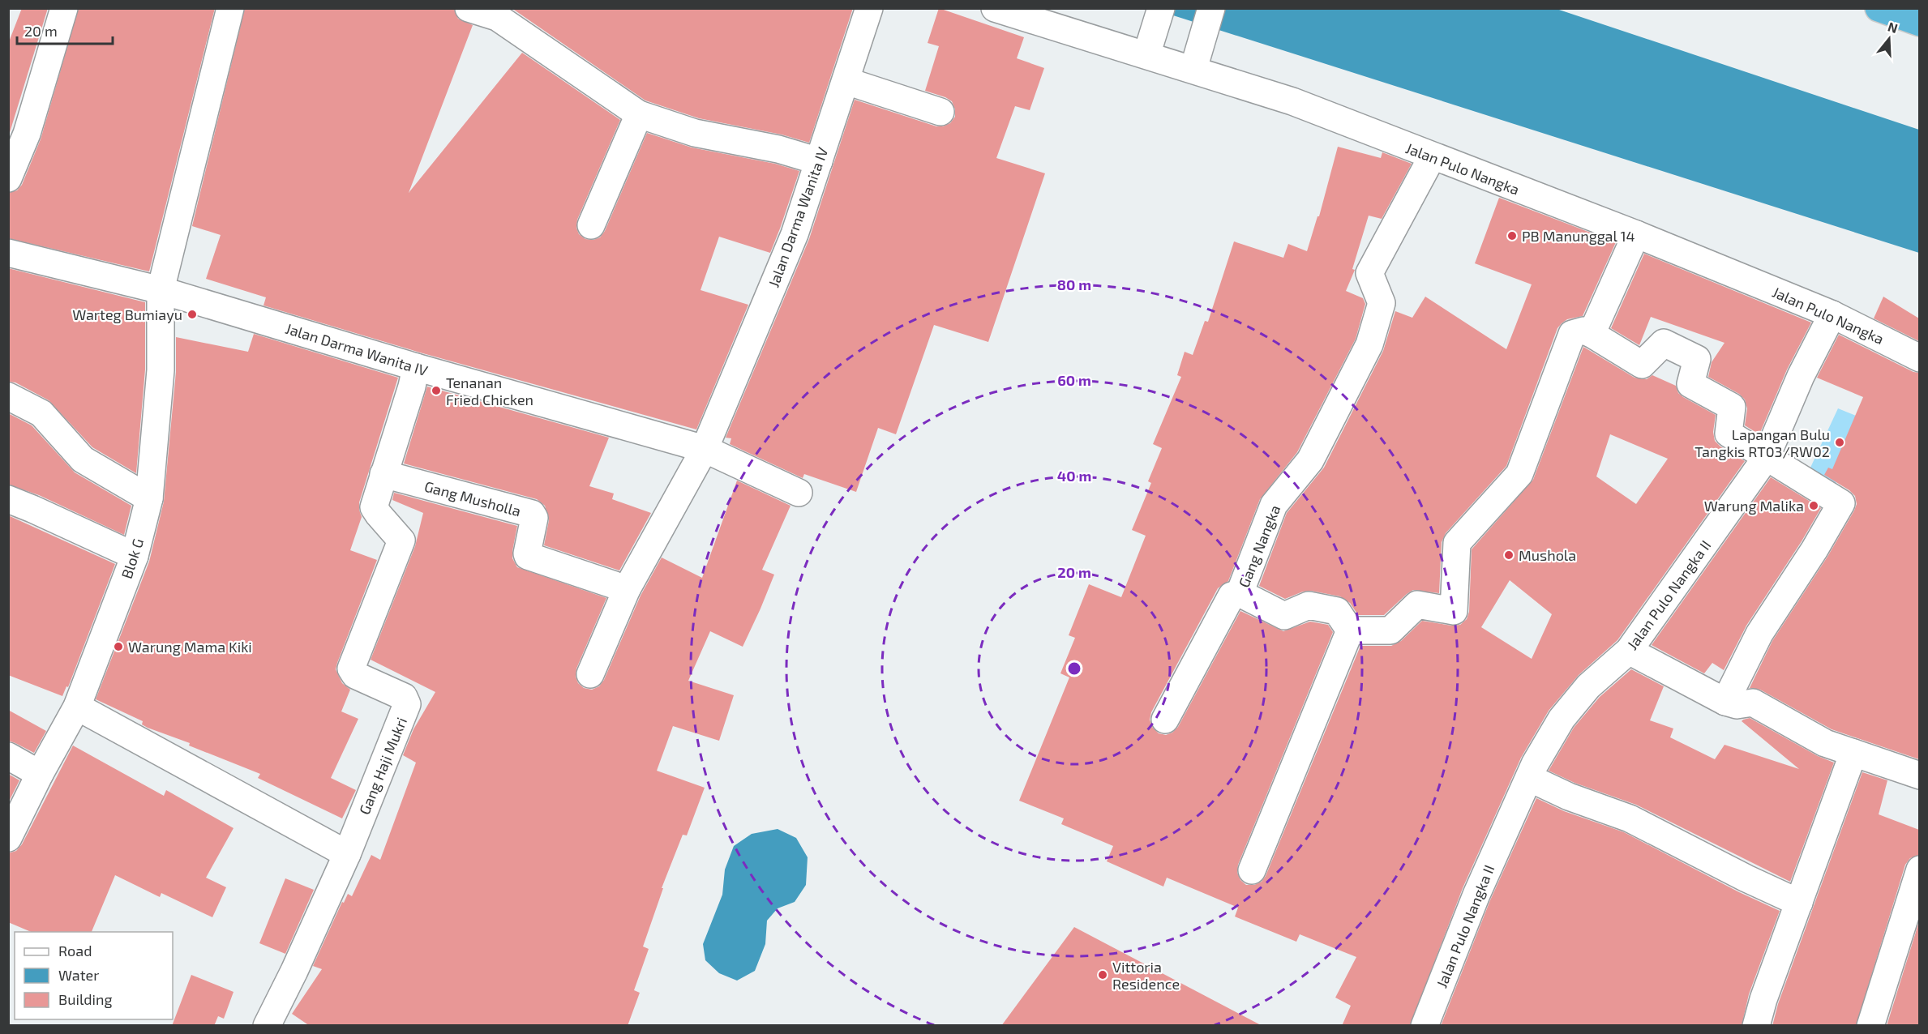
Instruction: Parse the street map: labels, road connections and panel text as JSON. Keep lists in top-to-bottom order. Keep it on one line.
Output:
{"streets":{"street":["Jalan Pulo Nangka","Jalan Darma Wanita IV","Gang Musholla","Gang Nangka","Blok G","Jalan Pulo Nangka II","Gang Haji Mukri"]},"crossings":[["Jalan Pulo Nangka","Gang Nangka"],["Jalan Pulo Nangka","Jalan Pulo Nangka II"],["Jalan Darma Wanita IV","Blok G"],["Jalan Darma Wanita IV","Gang Haji Mukri"],["Gang Musholla","Gang Haji Mukri"]],"places":["PB Manunggal 14","Warteg Bumiayu","Tenanan Fried Chicken","Lapangan Bulu Tangkis RT03/RW02","Warung Malika","Mushola","Warung Mama Kiki","Vittoria Residence"],"legend":["Road","Water","Building"],"scale_bar":"20 m","north":"top","rings":["80 m","60 m","40 m","20 m"]}
